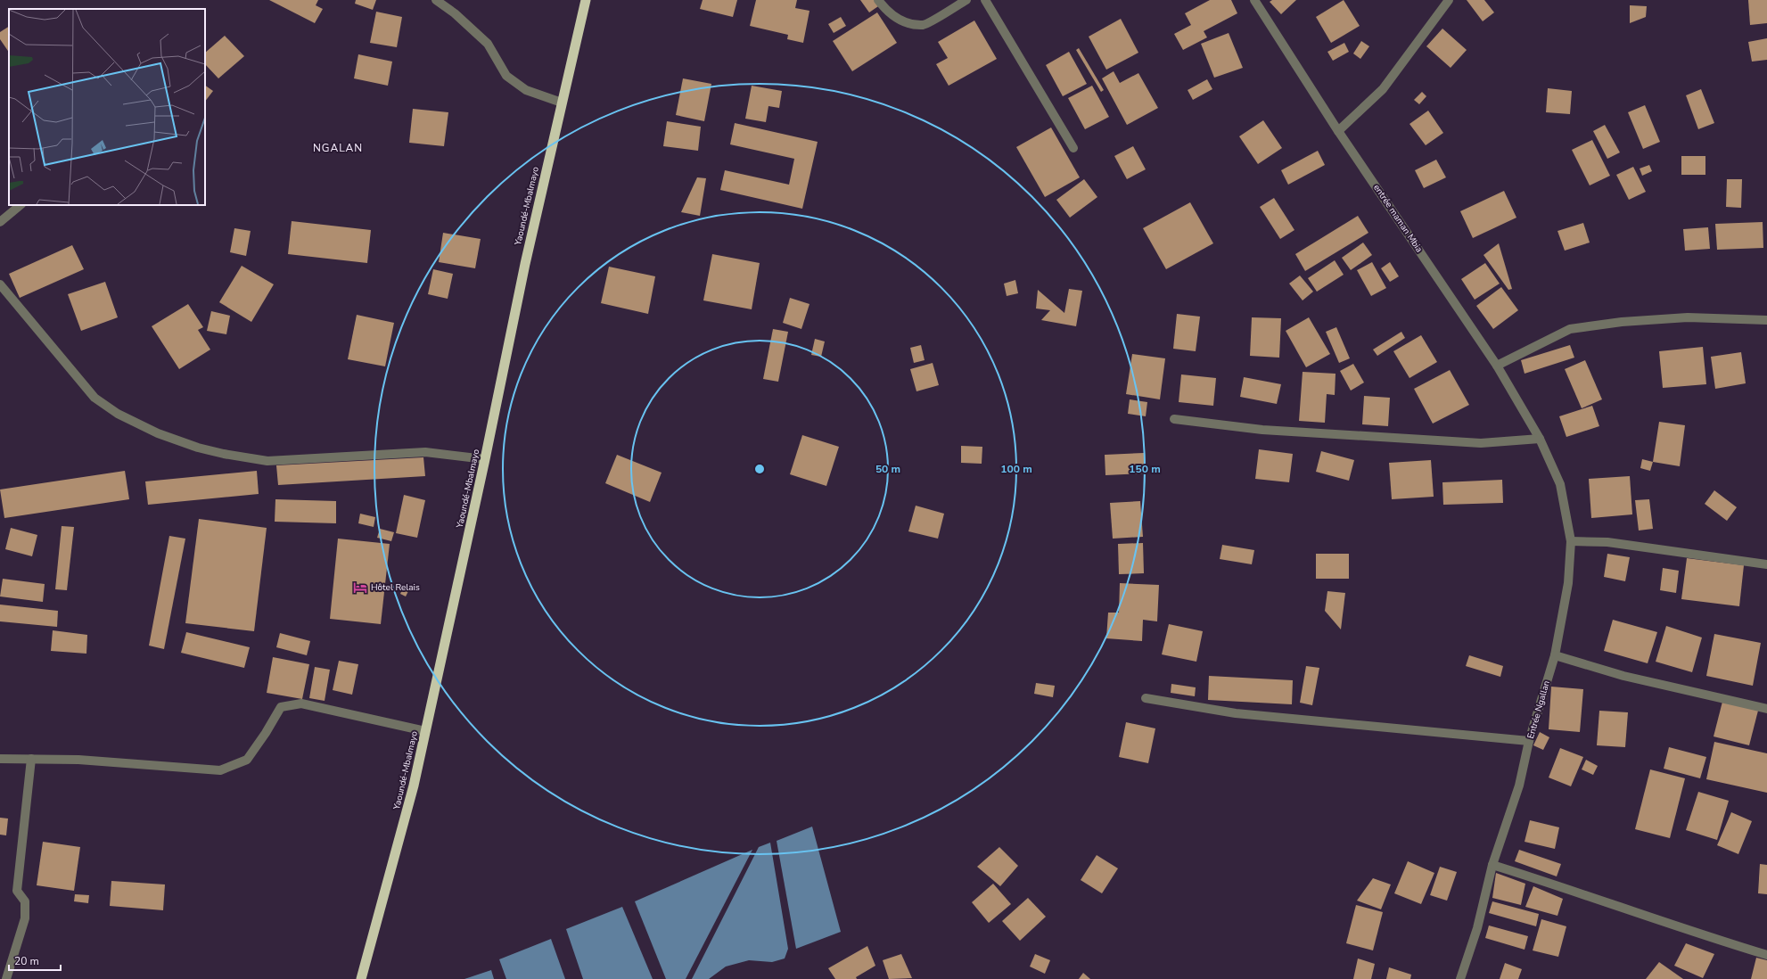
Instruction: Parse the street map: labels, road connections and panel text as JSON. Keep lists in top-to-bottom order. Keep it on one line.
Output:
{"streets":{"highway":["Yaoundé-Mbalmayo"],"street":["entrée maman Mbia","Entrée Ngallan"]},"crossings":[["entrée maman Mbia","Entrée Ngallan"]],"districts":["NGALAN"],"places":{"hotel":["Hôtel Relais"]},"scale_bar":"20 m","rings":["50 m","100 m","150 m"]}
